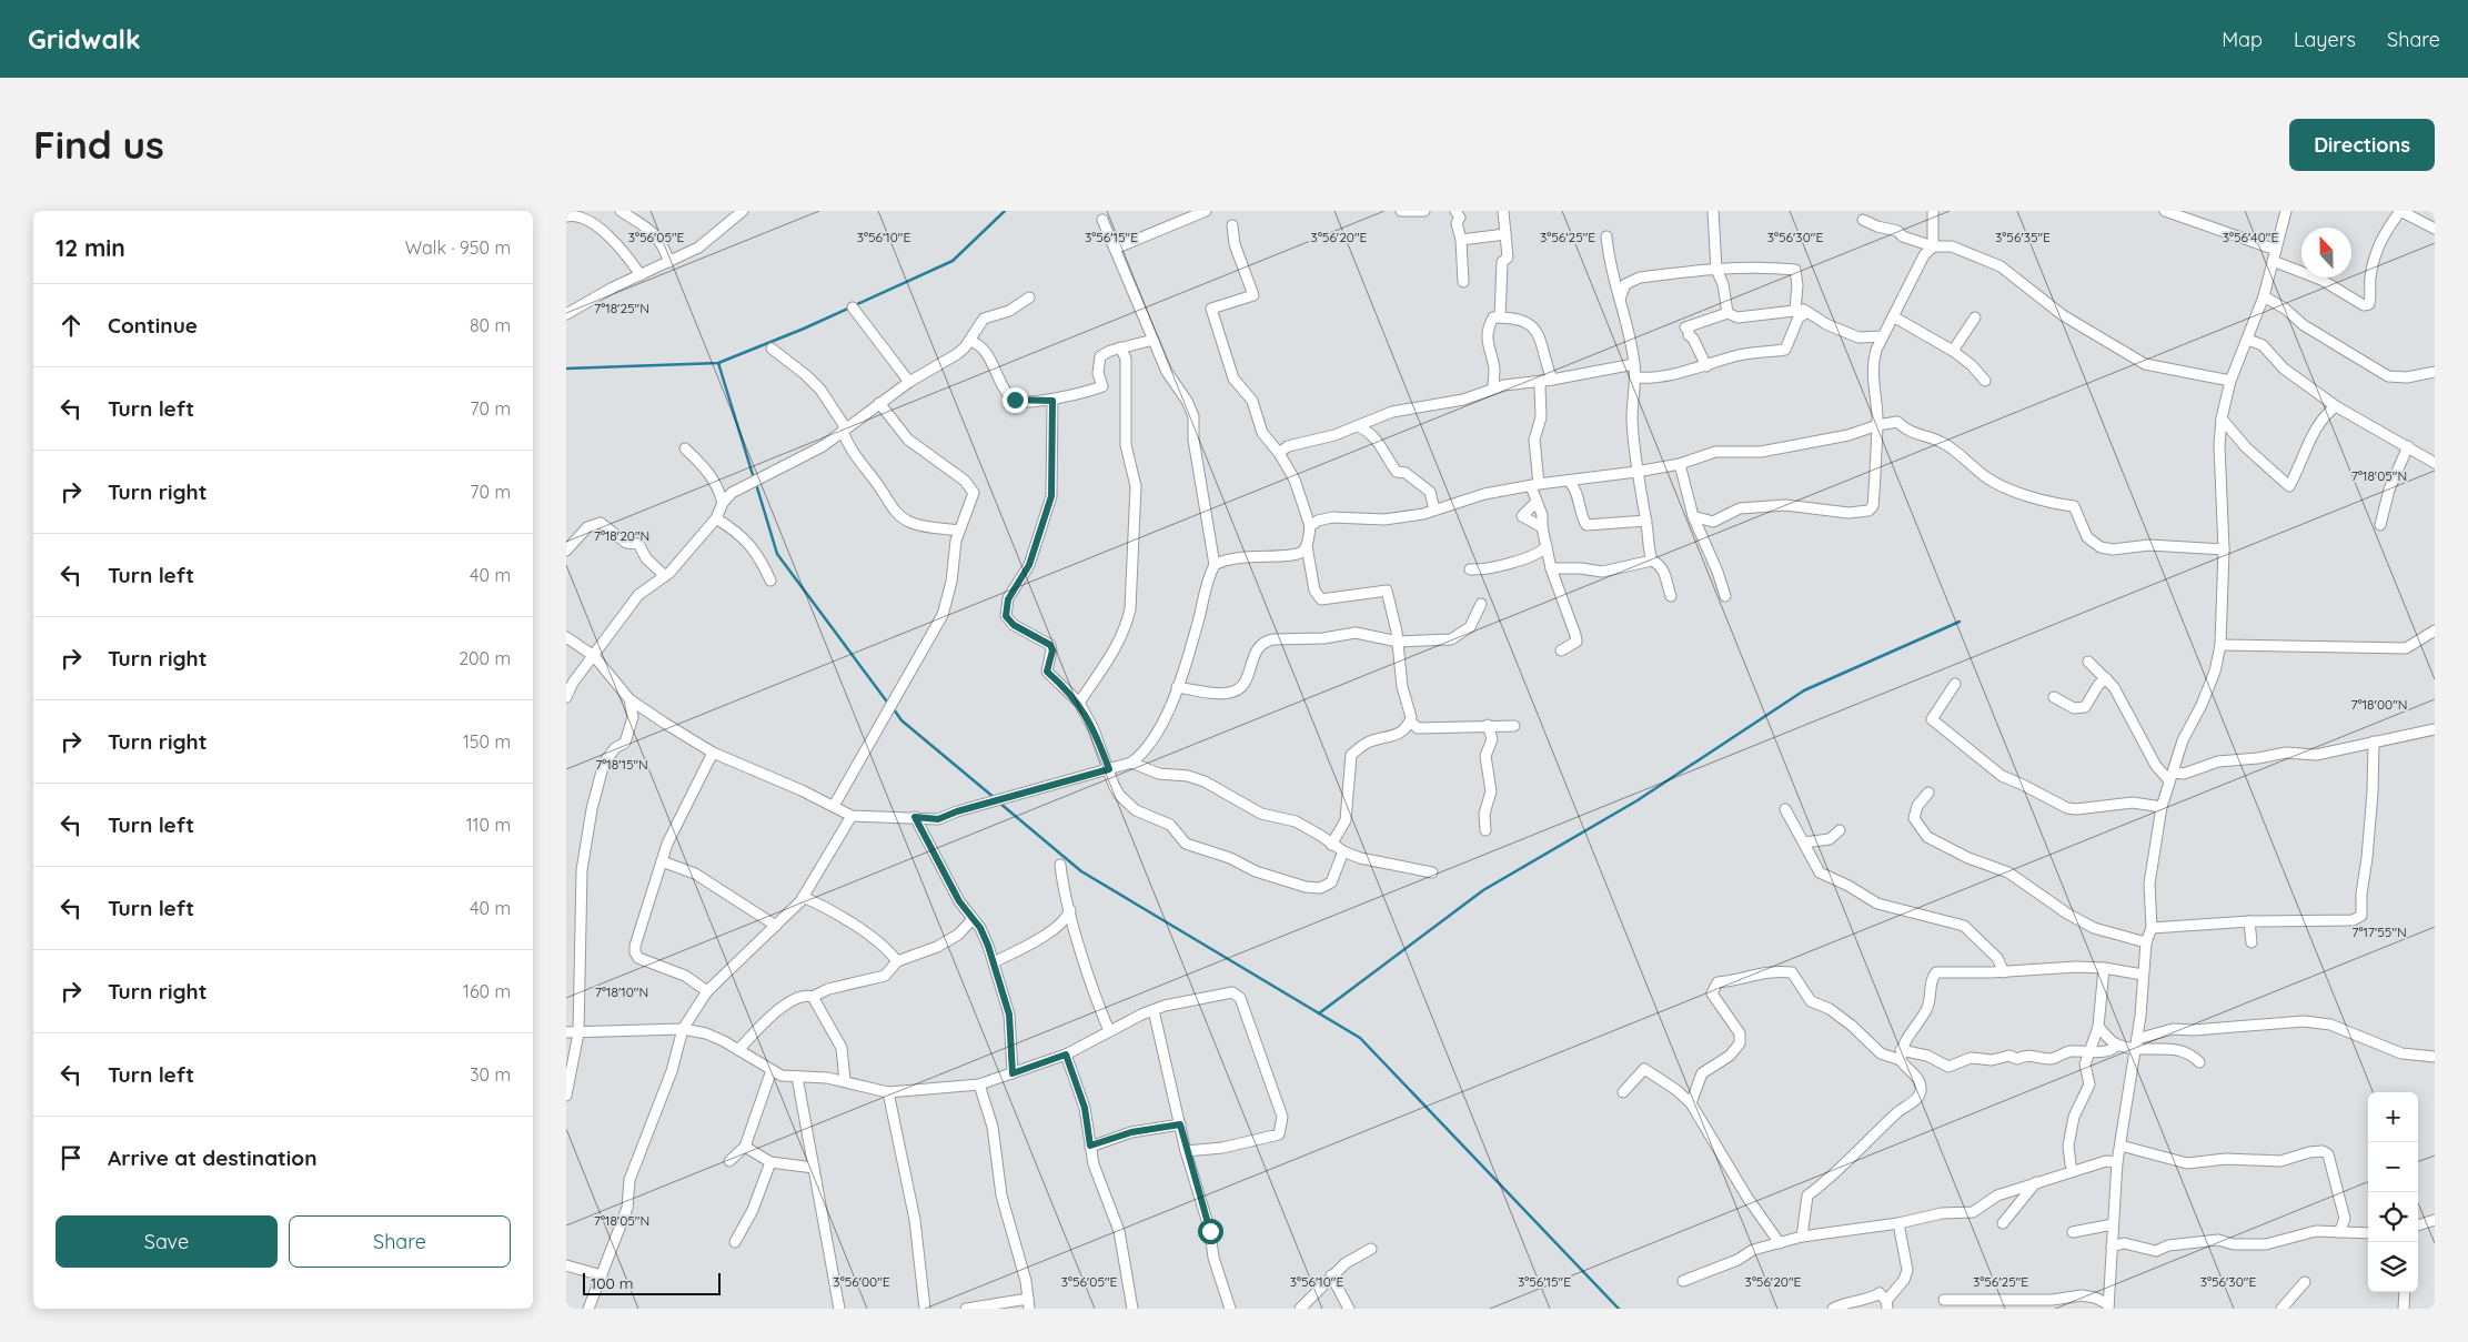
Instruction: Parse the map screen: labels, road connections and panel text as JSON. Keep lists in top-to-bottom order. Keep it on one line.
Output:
{"scale_bar":"100 m","north":"top","page":{"header":"Gridwalk","nav":["Map","Layers","Share"],"buttons":["Directions",["Save","Share"]],"title":"Find us","heading":["12 min","Walk · 950 m"],"list":[["Continue","80 m"],["Turn left","70 m"],["Turn right","70 m"],["Turn left","40 m"],["Turn right","200 m"],["Turn right","150 m"],["Turn left","110 m"],["Turn left","40 m"],["Turn right","160 m"],["Turn left","30 m"],"Arrive at destination"],"map_buttons":["+","−"],"scale":"100 m"},"coordinates":["3°56'05\"E","3°56'10\"E","3°56'15\"E","3°56'20\"E","3°56'25\"E","3°56'30\"E","3°56'35\"E","3°56'40\"E","7°18'25\"N","7°18'05\"N","7°18'20\"N","7°18'00\"N","7°18'15\"N","7°17'55\"N","7°18'10\"N","3°56'00\"E"]}
